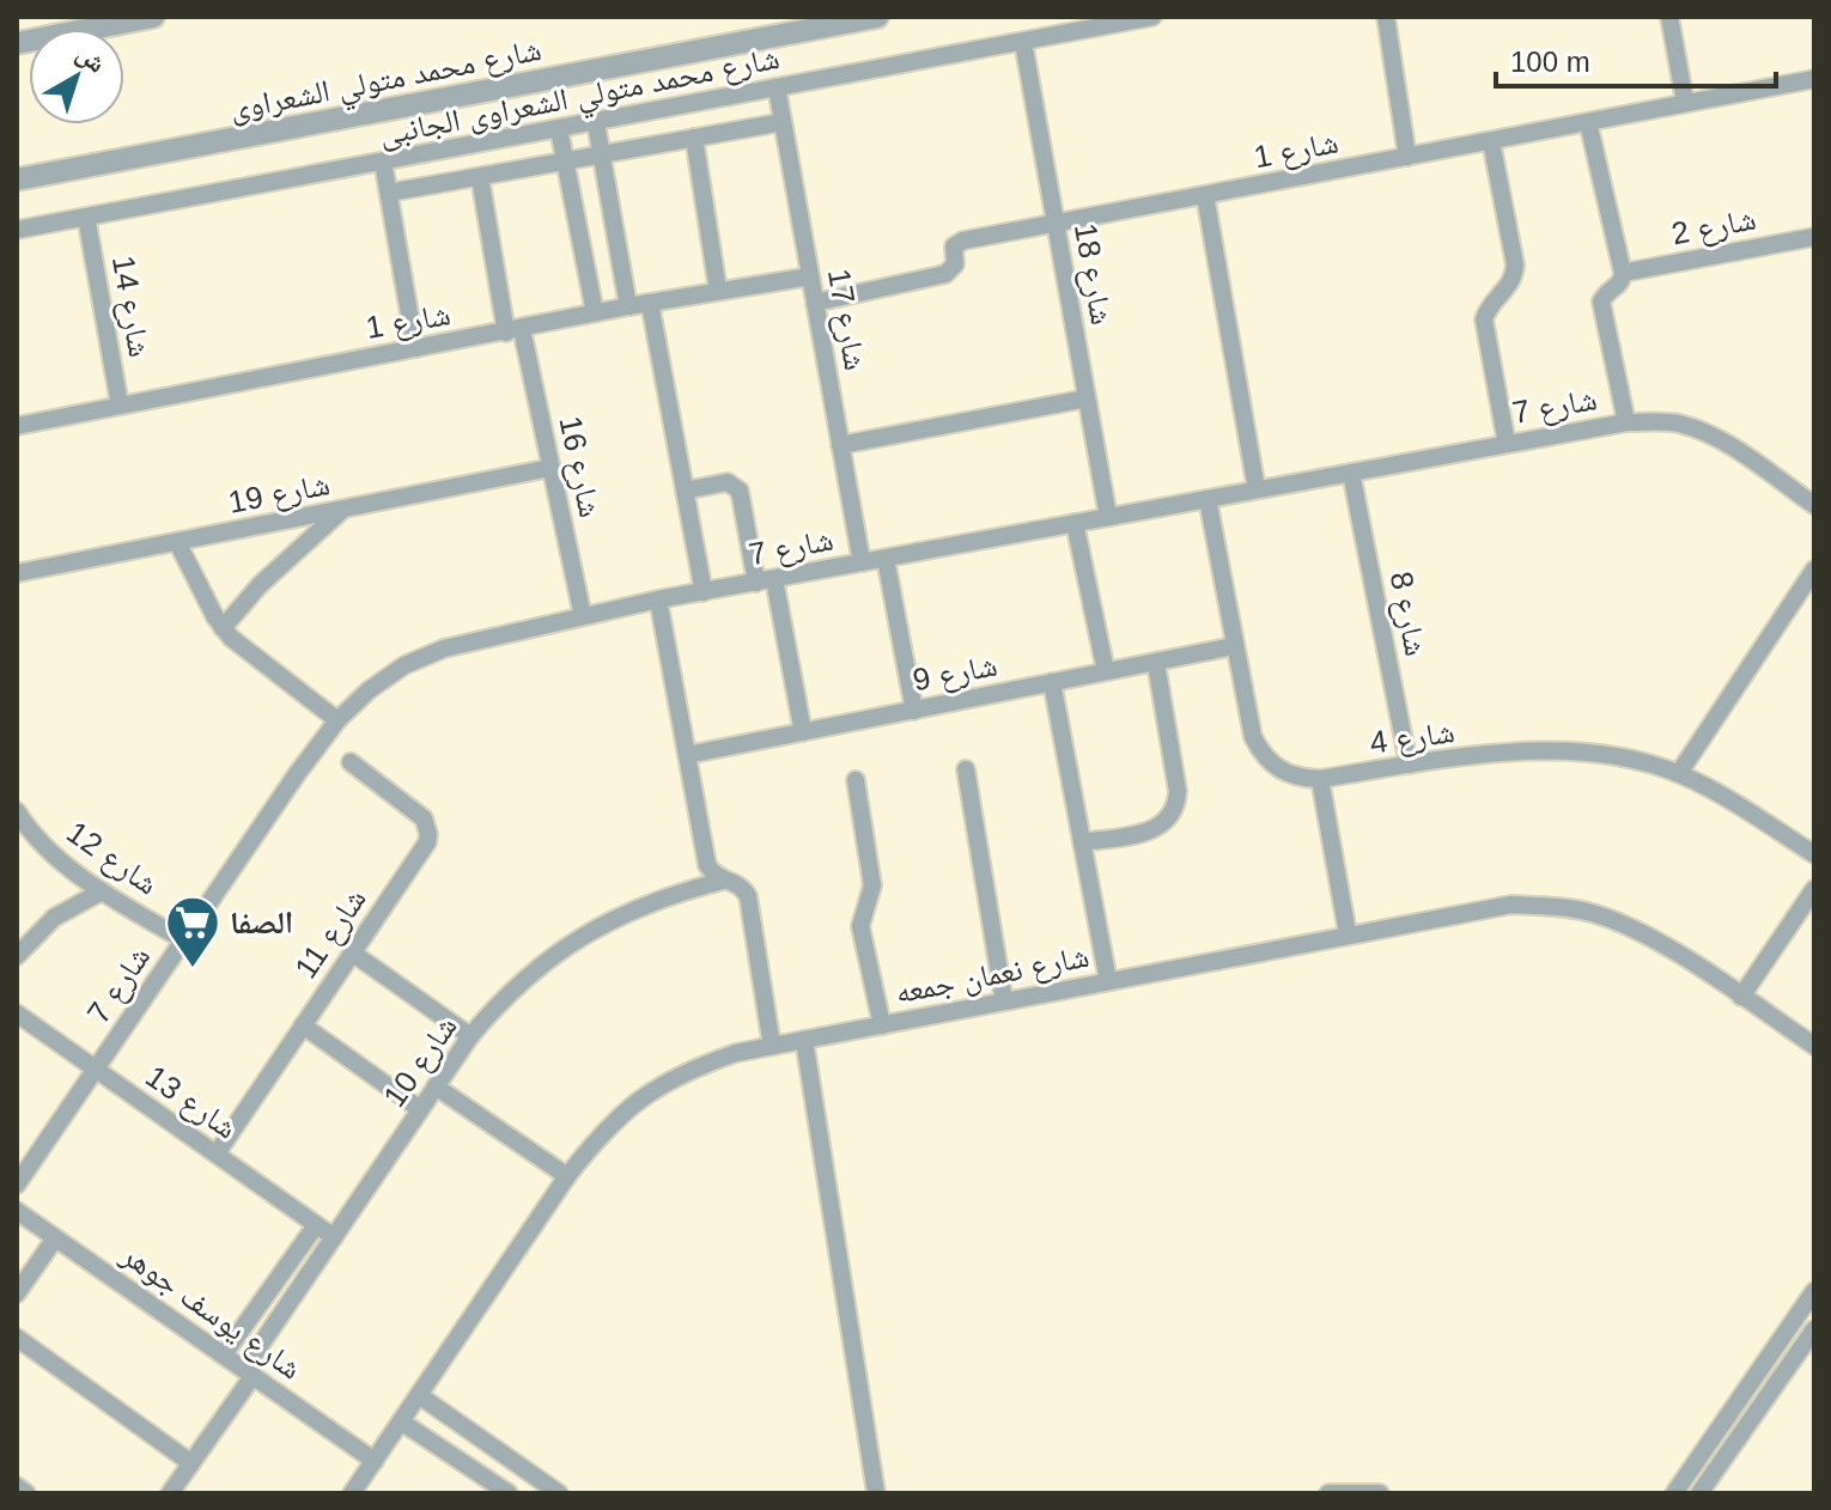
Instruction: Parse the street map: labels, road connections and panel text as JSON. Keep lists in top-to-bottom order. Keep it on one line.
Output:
{"streets":{"street":["شارع محمد متولي الشعراوى","شارع محمد متولي الشعراوى الجانبى","شارع 1","شارع 2","شارع 18","شارع 14","شارع 17","شارع 7","شارع 16","شارع 19","شارع 8","شارع 9","شارع 4","شارع 12","شارع 11","شارع نعمان جمعه","شارع 10","شارع 13","شارع يوسف جوهر"]},"crossings":[["شارع محمد متولي الشعراوى الجانبى","شارع 18"],["شارع محمد متولي الشعراوى الجانبى","شارع 14"],["شارع محمد متولي الشعراوى الجانبى","شارع 17"],["شارع 1","شارع 18"],["شارع 1","شارع 14"],["شارع 1","شارع 17"],["شارع 1","شارع 16"],["شارع 18","شارع 7"],["شارع 17","شارع 7"],["شارع 7","شارع 16"],["شارع 7","شارع 8"],["شارع 7","شارع 4"],["شارع 7","شارع 12"],["شارع 7","شارع 13"],["شارع 16","شارع 19"],["شارع 8","شارع 4"],["شارع 9","شارع 4"],["شارع 11","شارع 13"],["شارع نعمان جمعه","شارع يوسف جوهر"],["شارع 10","شارع 13"],["شارع 10","شارع يوسف جوهر"]],"places":{"supermarket":["الصفا"]},"scale_bar":"100 m","north":"top right"}
